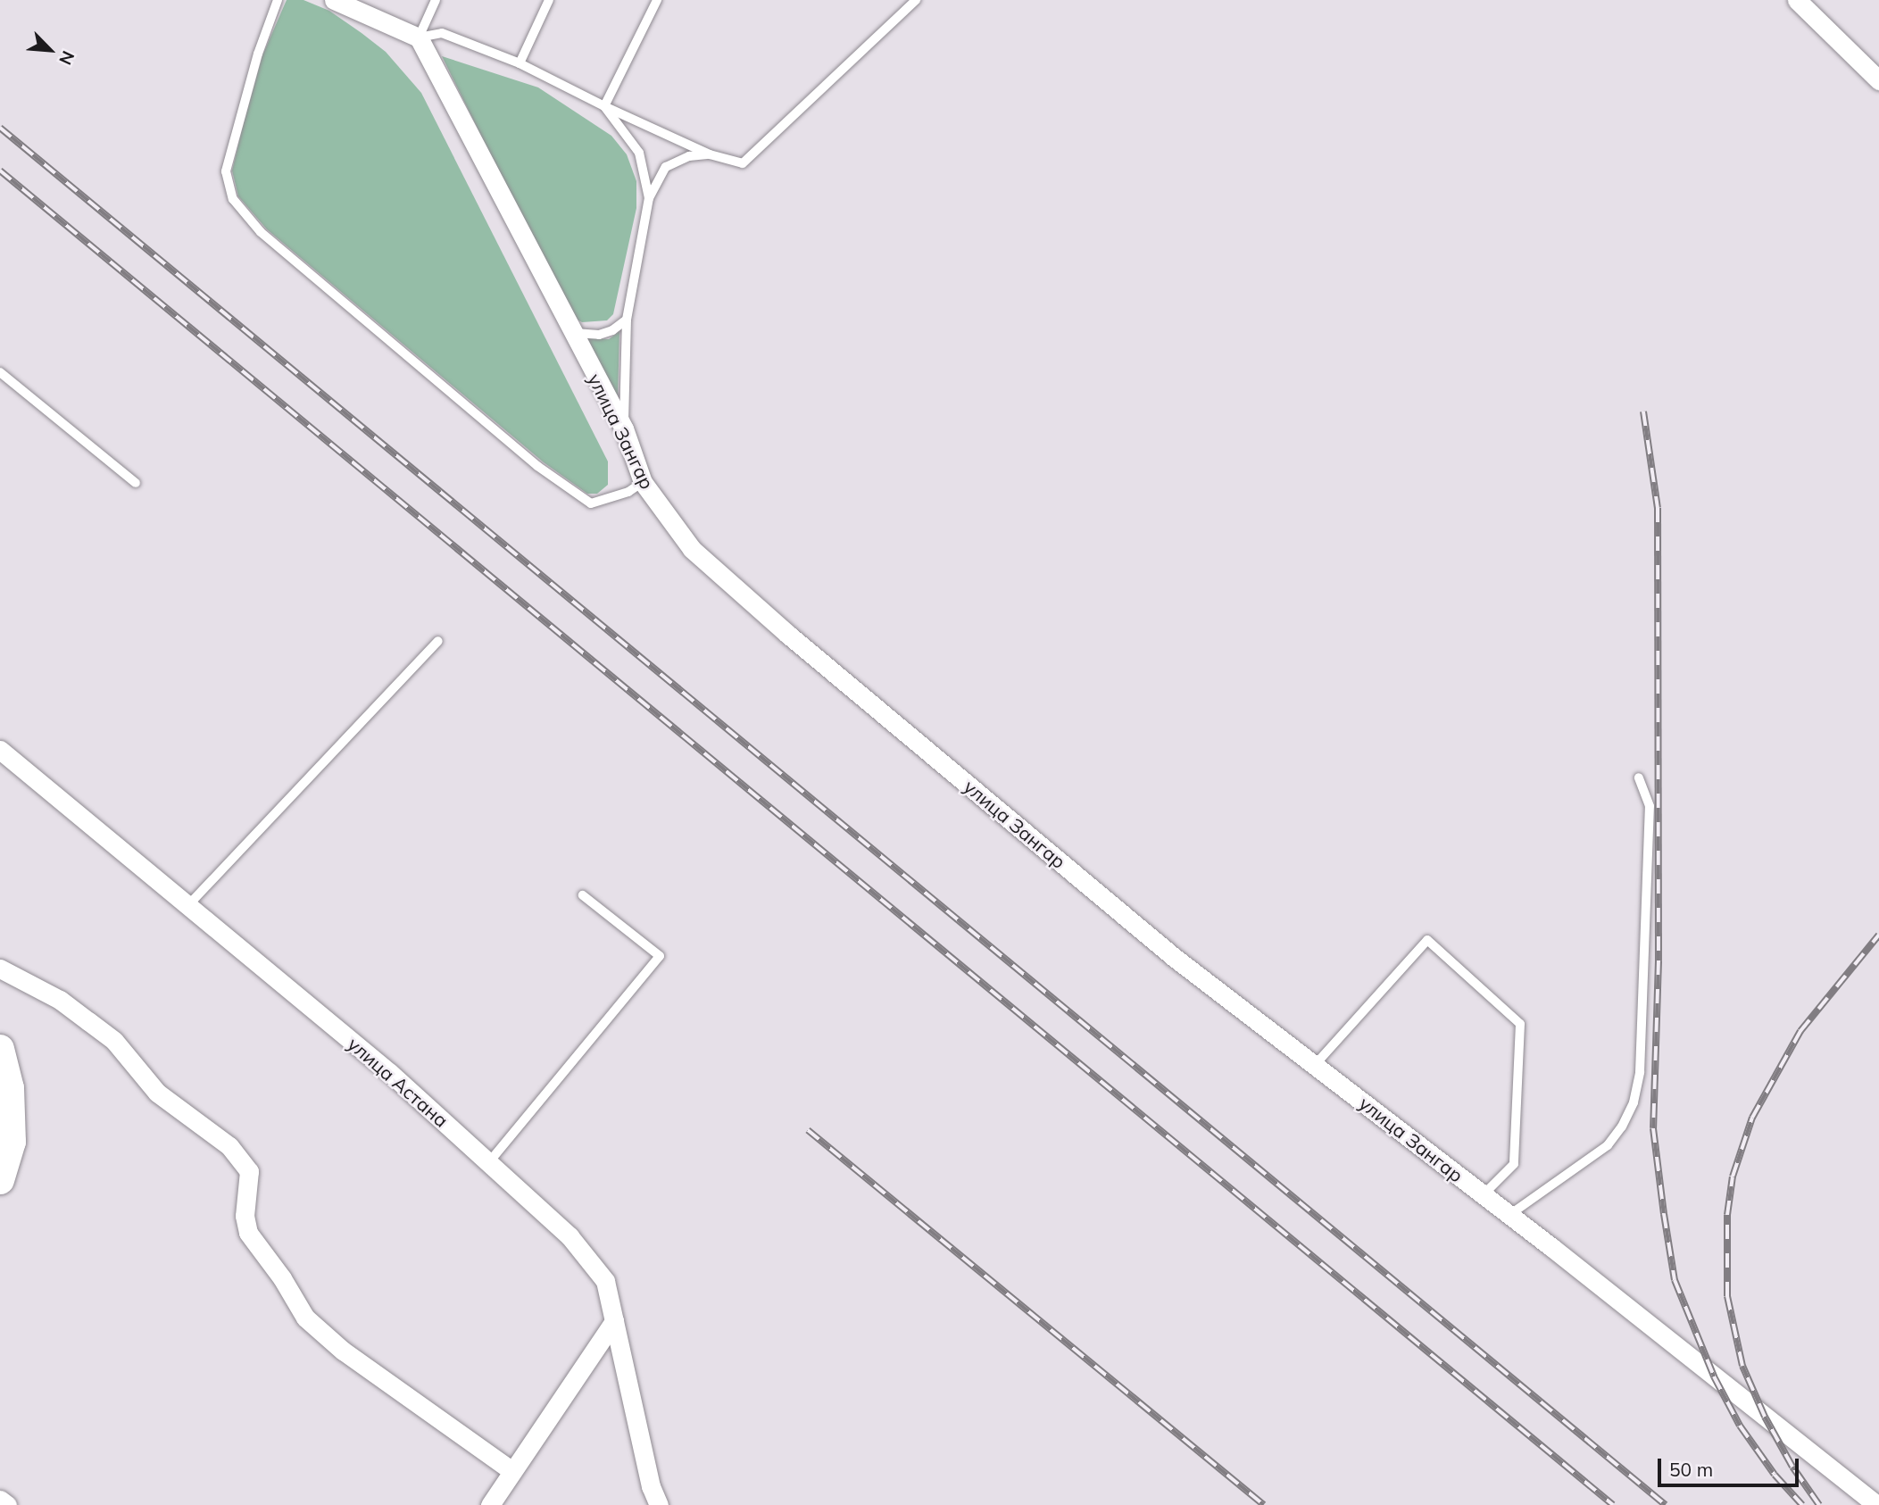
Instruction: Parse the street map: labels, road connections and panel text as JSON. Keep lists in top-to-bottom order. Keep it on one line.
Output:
{"streets":{"street":["улица Зангар","улица Астана"]},"scale_bar":"50 m","north":"bottom right"}
